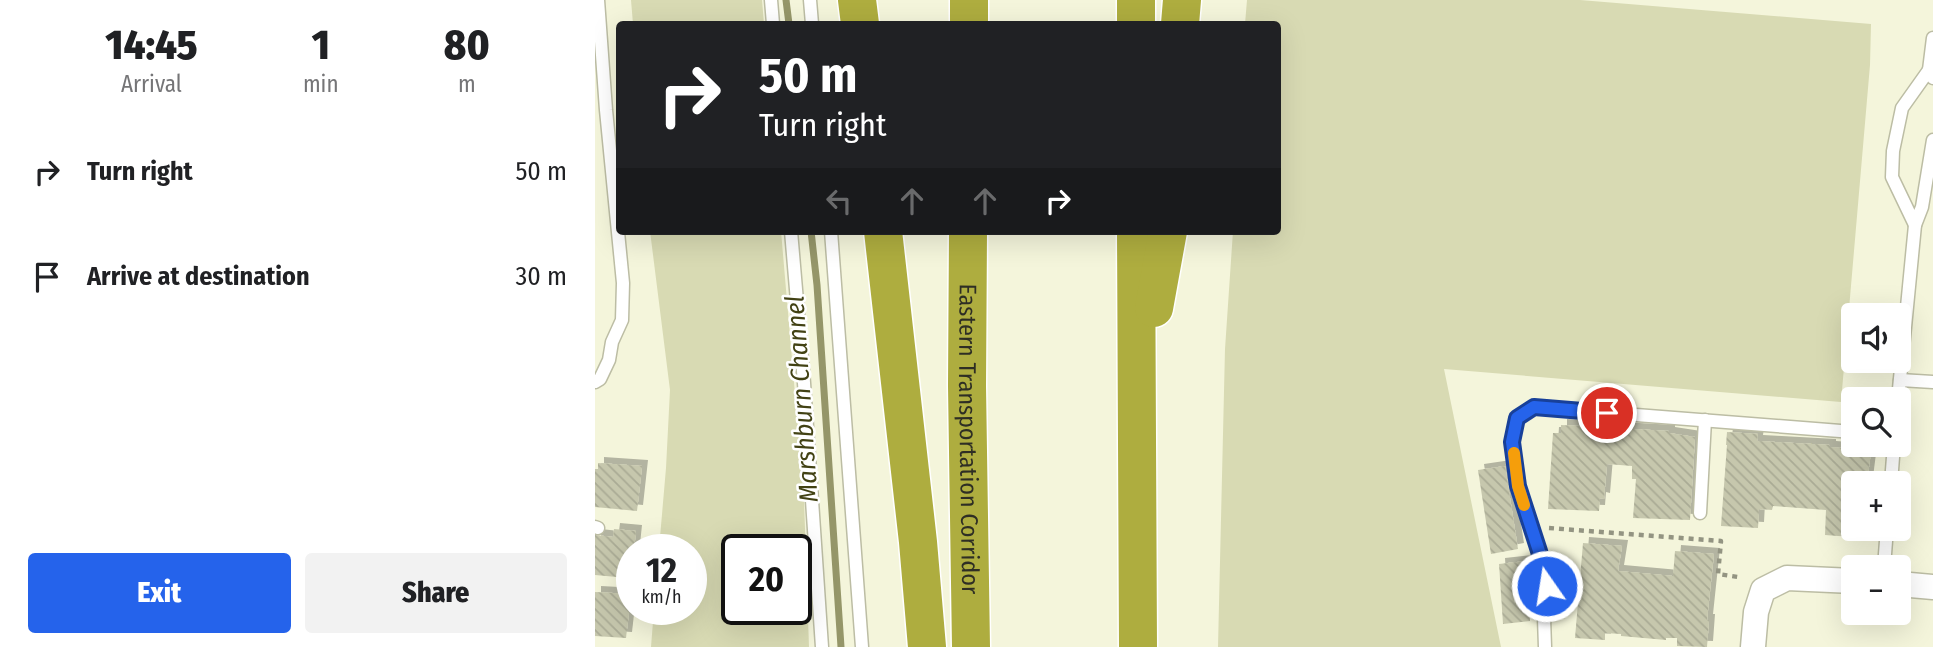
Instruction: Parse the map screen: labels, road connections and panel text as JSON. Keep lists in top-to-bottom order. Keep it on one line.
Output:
{"streets":{"highway":["Eastern Transportation Corridor"]},"water":["Marshburn Channel"],"page":{"eta":["14:45","Arrival","1","min","80","m"],"turn":["50 m","Turn right"],"list":[{"name":"Turn right","value":"50 m"},{"name":"Arrive at destination","value":"30 m"}],"map_buttons":["+","−"],"speed":"12 km/h","limit":"20","buttons":["Exit","Share"]}}
